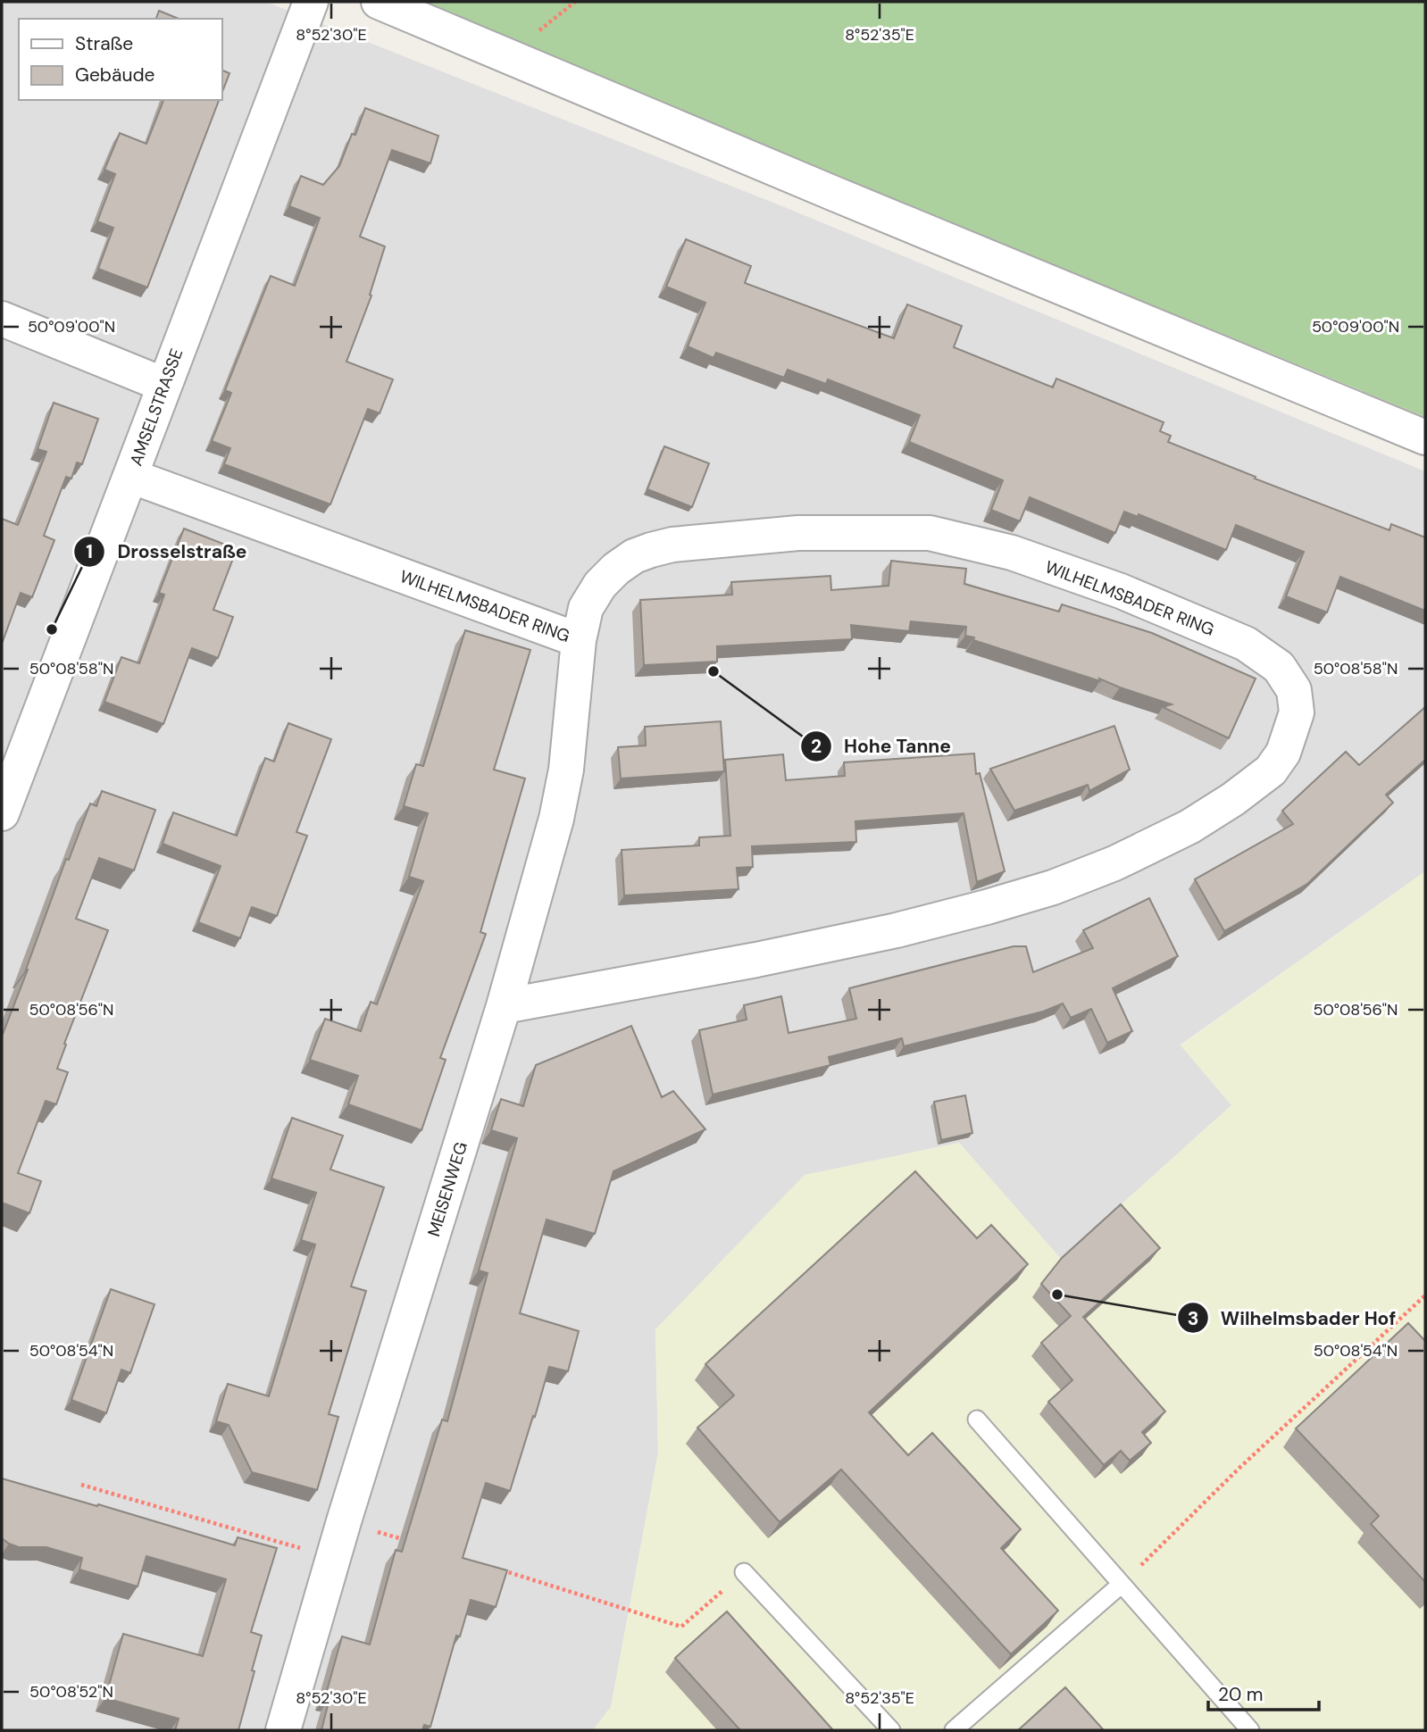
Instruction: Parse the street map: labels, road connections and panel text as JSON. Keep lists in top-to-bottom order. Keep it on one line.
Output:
{"streets":{"street":["AMSELSTRASSE","WILHELMSBADER RING","MEISENWEG"]},"crossings":[["AMSELSTRASSE","WILHELMSBADER RING"],["WILHELMSBADER RING","MEISENWEG"]],"places":["Drosselstraße","Hohe Tanne","Wilhelmsbader Hof"],"legend":["Straße","Gebäude"],"scale_bar":"20 m","coordinates":["8°52'30\"E","8°52'35\"E","50°09'00\"N","50°08'58\"N","50°08'56\"N","50°08'54\"N","50°08'52\"N"]}
